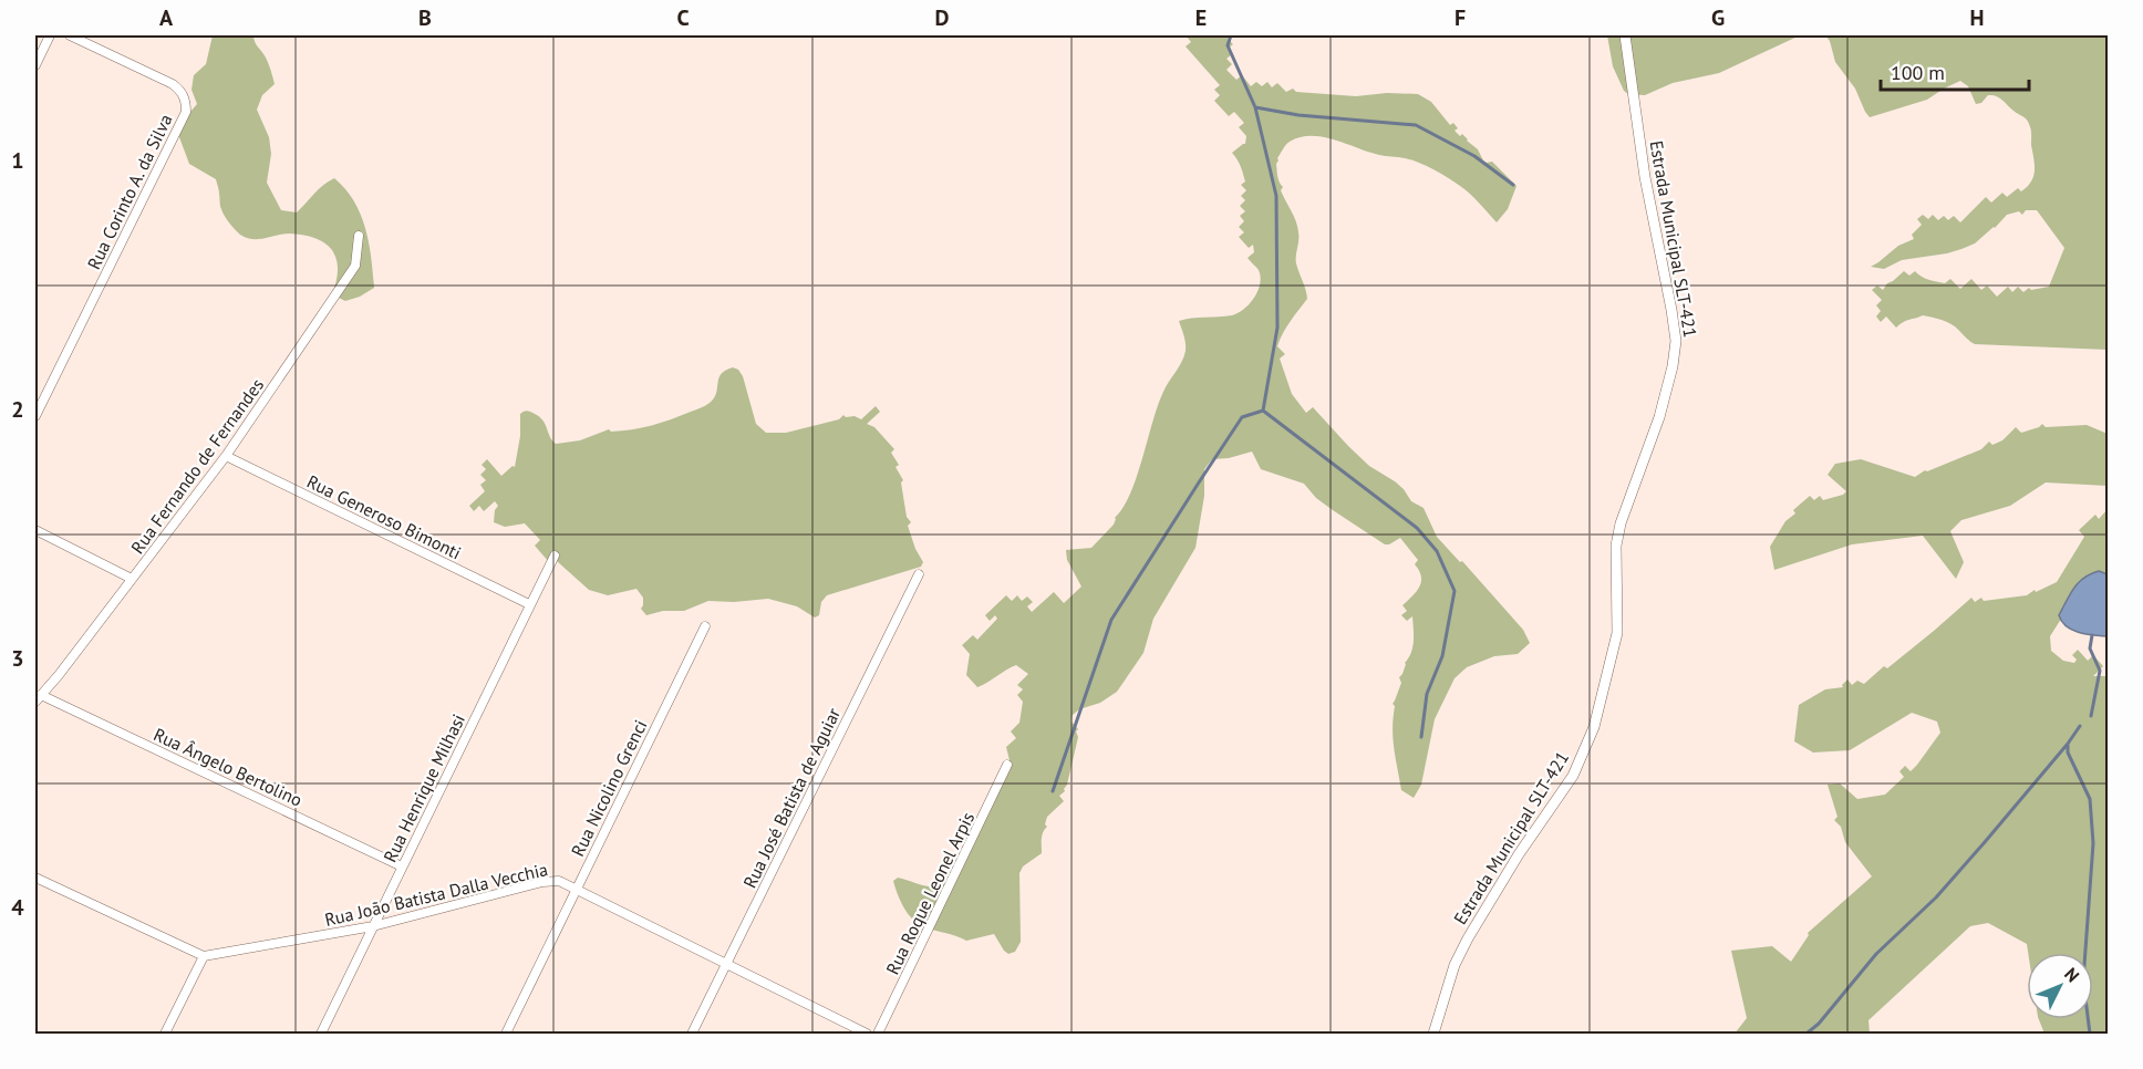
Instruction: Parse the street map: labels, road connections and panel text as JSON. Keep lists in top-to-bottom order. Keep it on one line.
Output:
{"streets":{"street":["Rua Corinto A. da Silva","Estrada Municipal SLT-421","Rua Fernando de Fernandes","Rua Generoso Bimonti","Rua Ângelo Bertolino","Rua Henrique Milhasi","Rua Nicolino Grenci","Rua José Batista de Aguiar","Rua Roque Leonel Arpis","Rua João Batista Dalla Vecchia"]},"crossings":[["Rua Fernando de Fernandes","Rua Generoso Bimonti"],["Rua Fernando de Fernandes","Rua Ângelo Bertolino"],["Rua Generoso Bimonti","Rua Henrique Milhasi"],["Rua Ângelo Bertolino","Rua Henrique Milhasi"],["Rua Henrique Milhasi","Rua João Batista Dalla Vecchia"],["Rua Nicolino Grenci","Rua João Batista Dalla Vecchia"],["Rua José Batista de Aguiar","Rua João Batista Dalla Vecchia"]],"scale_bar":"100 m","north":"top right","grid":{"columns":["A","B","C","D","E","F","G","H"],"rows":["1","2","3","4"]}}
